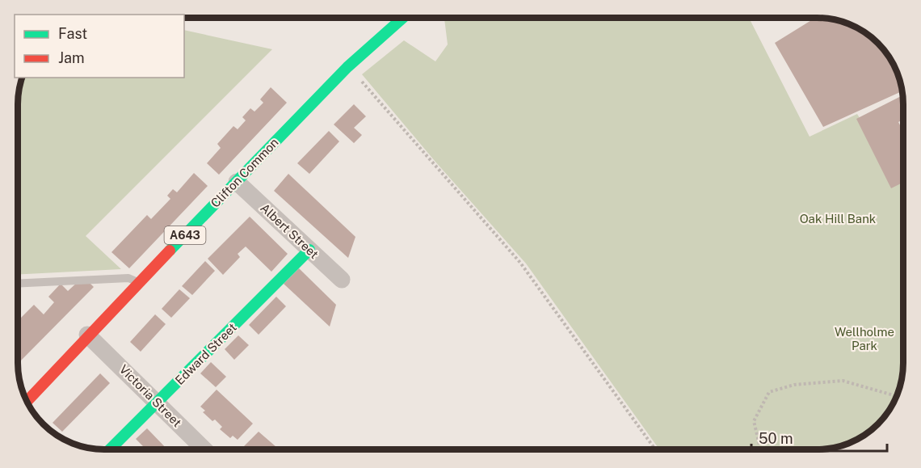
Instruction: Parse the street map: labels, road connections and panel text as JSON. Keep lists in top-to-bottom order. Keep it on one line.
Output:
{"streets":{"main road":["Clifton Common","A643","Edward Street"],"street":["Albert Street","Victoria Street"]},"crossings":[["Clifton Common","Albert Street"],["Clifton Common","Victoria Street"],["Albert Street","Edward Street"],["Edward Street","Victoria Street"]],"parks":["Oak Hill Bank","Wellholme Park"],"legend":["Fast","Jam"],"scale_bar":"50 m"}
